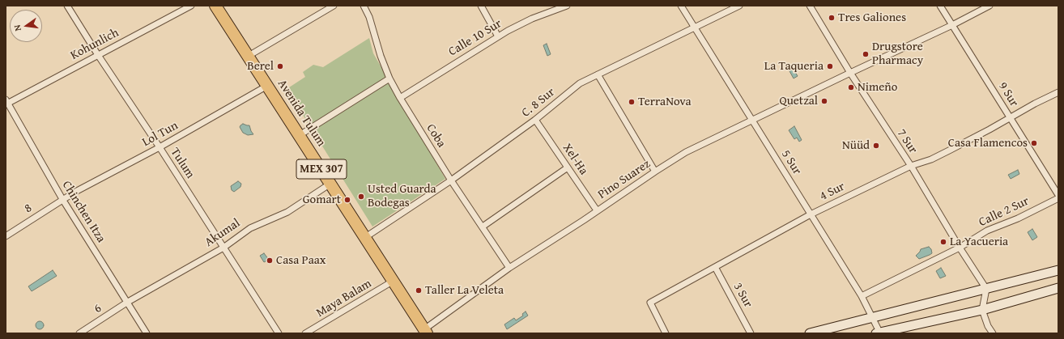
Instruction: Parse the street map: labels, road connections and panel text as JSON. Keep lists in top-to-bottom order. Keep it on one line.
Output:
{"streets":{"highway":["Avenida Tulum","MEX 307"],"street":["Calle 10 Sur","Kohunlich","9 Sur","C. 8 Sur","Lol Tun","Coba","7 Sur","Xel-Ha","5 Sur","Tulum","Pino Suarez","4 Sur","8","Chinchen Itza","Calle 2 Sur","Akumal","3 Sur","Maya Balam","6"]},"crossings":[["Calle 10 Sur","Coba"],["Kohunlich","Tulum"],["Kohunlich","Chinchen Itza"],["9 Sur","Pino Suarez"],["9 Sur","4 Sur"],["C. 8 Sur","Avenida Tulum"],["C. 8 Sur","Coba"],["C. 8 Sur","Xel-Ha"],["C. 8 Sur","5 Sur"],["Avenida Tulum","Lol Tun"],["Avenida Tulum","Pino Suarez"],["Avenida Tulum","Akumal"],["Avenida Tulum","Maya Balam"],["Lol Tun","Tulum"],["Lol Tun","8"],["Lol Tun","Chinchen Itza"],["Coba","Pino Suarez"],["7 Sur","Pino Suarez"],["7 Sur","4 Sur"],["7 Sur","Calle 2 Sur"],["Xel-Ha","Pino Suarez"],["5 Sur","Pino Suarez"],["5 Sur","4 Sur"],["5 Sur","Calle 2 Sur"],["Tulum","Akumal"],["4 Sur","3 Sur"],["8","Chinchen Itza"],["Chinchen Itza","Akumal"],["Chinchen Itza","6"],["Akumal","6"]],"places":["Tres Galiones","Drugstore Pharmacy","Berel","La Taqueria","Nimeño","Quetzal","TerraNova","Casa Flamencos","Nüüd","Usted Guarda Bodegas","Gomart","La Yacueria","Casa Paax","Taller La Veleta"],"north":"left"}
